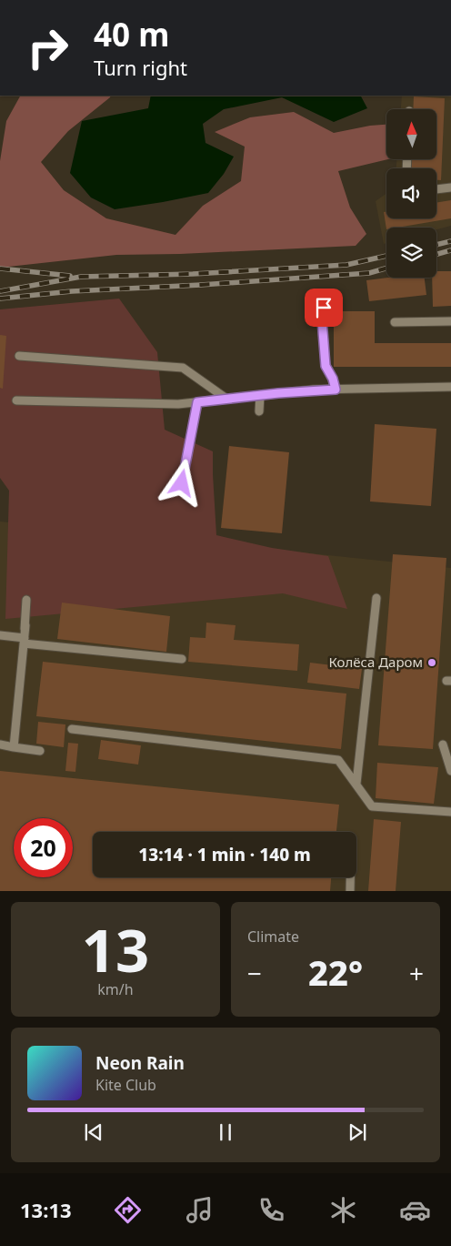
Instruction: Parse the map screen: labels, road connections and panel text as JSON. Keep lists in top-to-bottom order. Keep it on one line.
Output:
{"places":["Колёса Даром"],"north":"top","page":{"turn":["40 m","Turn right"],"limit":"20","trip":"13:14 · 1 min · 140 m","tile":[["13","km/h"],"Climate"],"heat":["−","22°","+"],"song":["Neon Rain","Kite Club"],"tabs":"13:13"}}
